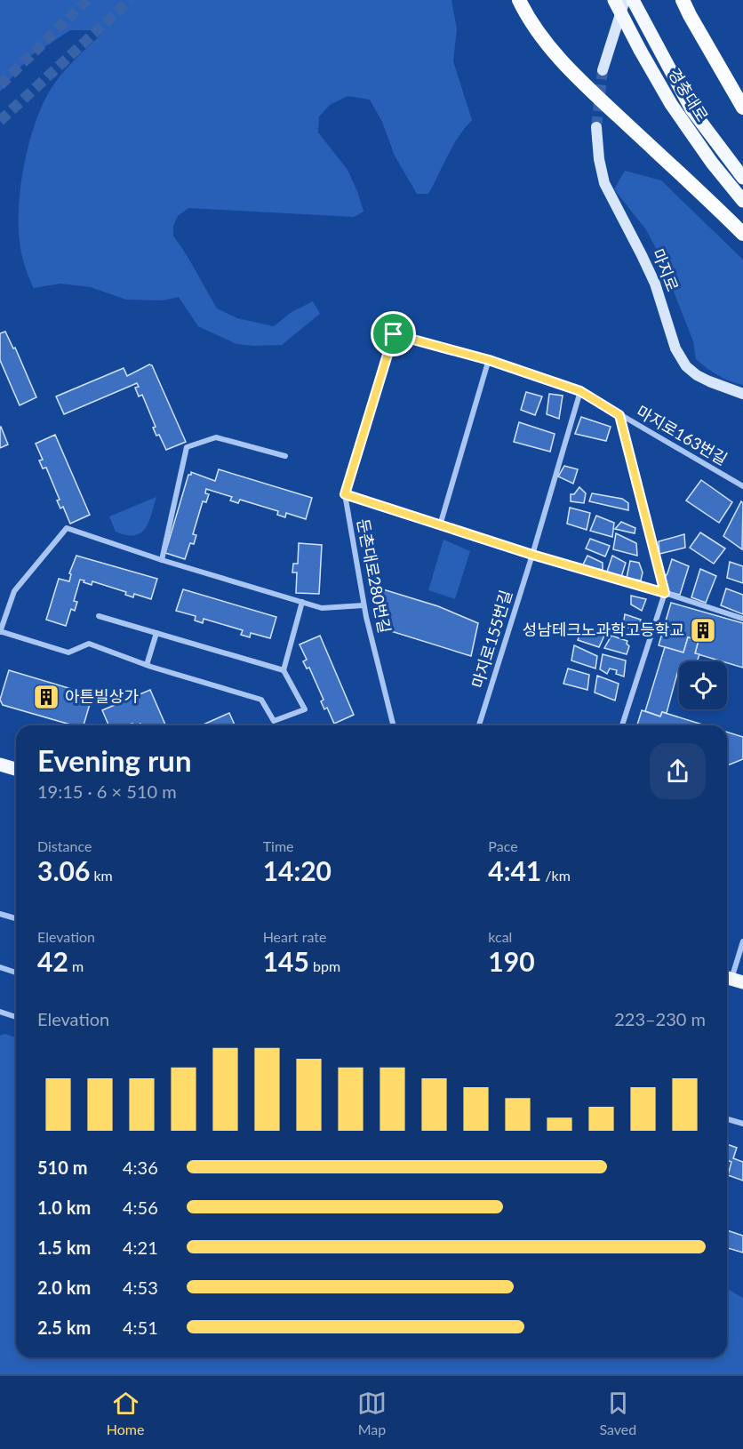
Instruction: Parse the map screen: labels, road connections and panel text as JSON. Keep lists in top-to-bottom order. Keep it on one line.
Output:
{"streets":{"main road":["경충대로","마지로"],"street":["마지로163번길","둔촌대로280번길","마지로155번길"]},"crossings":[["마지로163번길","둔촌대로280번길"]],"places":{"building":["성남테크노과학고등학교","아튼빌상가"]},"page":{"heading":["Evening run","19:15 · 6 × 510 m"],"stats":[["Distance","3.06 km"],["Time","14:20"],["Pace","4:41 /km"],["Elevation","42 m"],["Heart rate","145 bpm"],["kcal","190"]],"chart":["Elevation","223–230 m"],"list":[{"name":"510 m","note":"4:36"},{"name":"1.0 km","note":"4:56"},{"name":"1.5 km","note":"4:21"},{"name":"2.0 km","note":"4:53"},{"name":"2.5 km","note":"4:51"}],"tabs":["Home","Map","Saved"]}}
